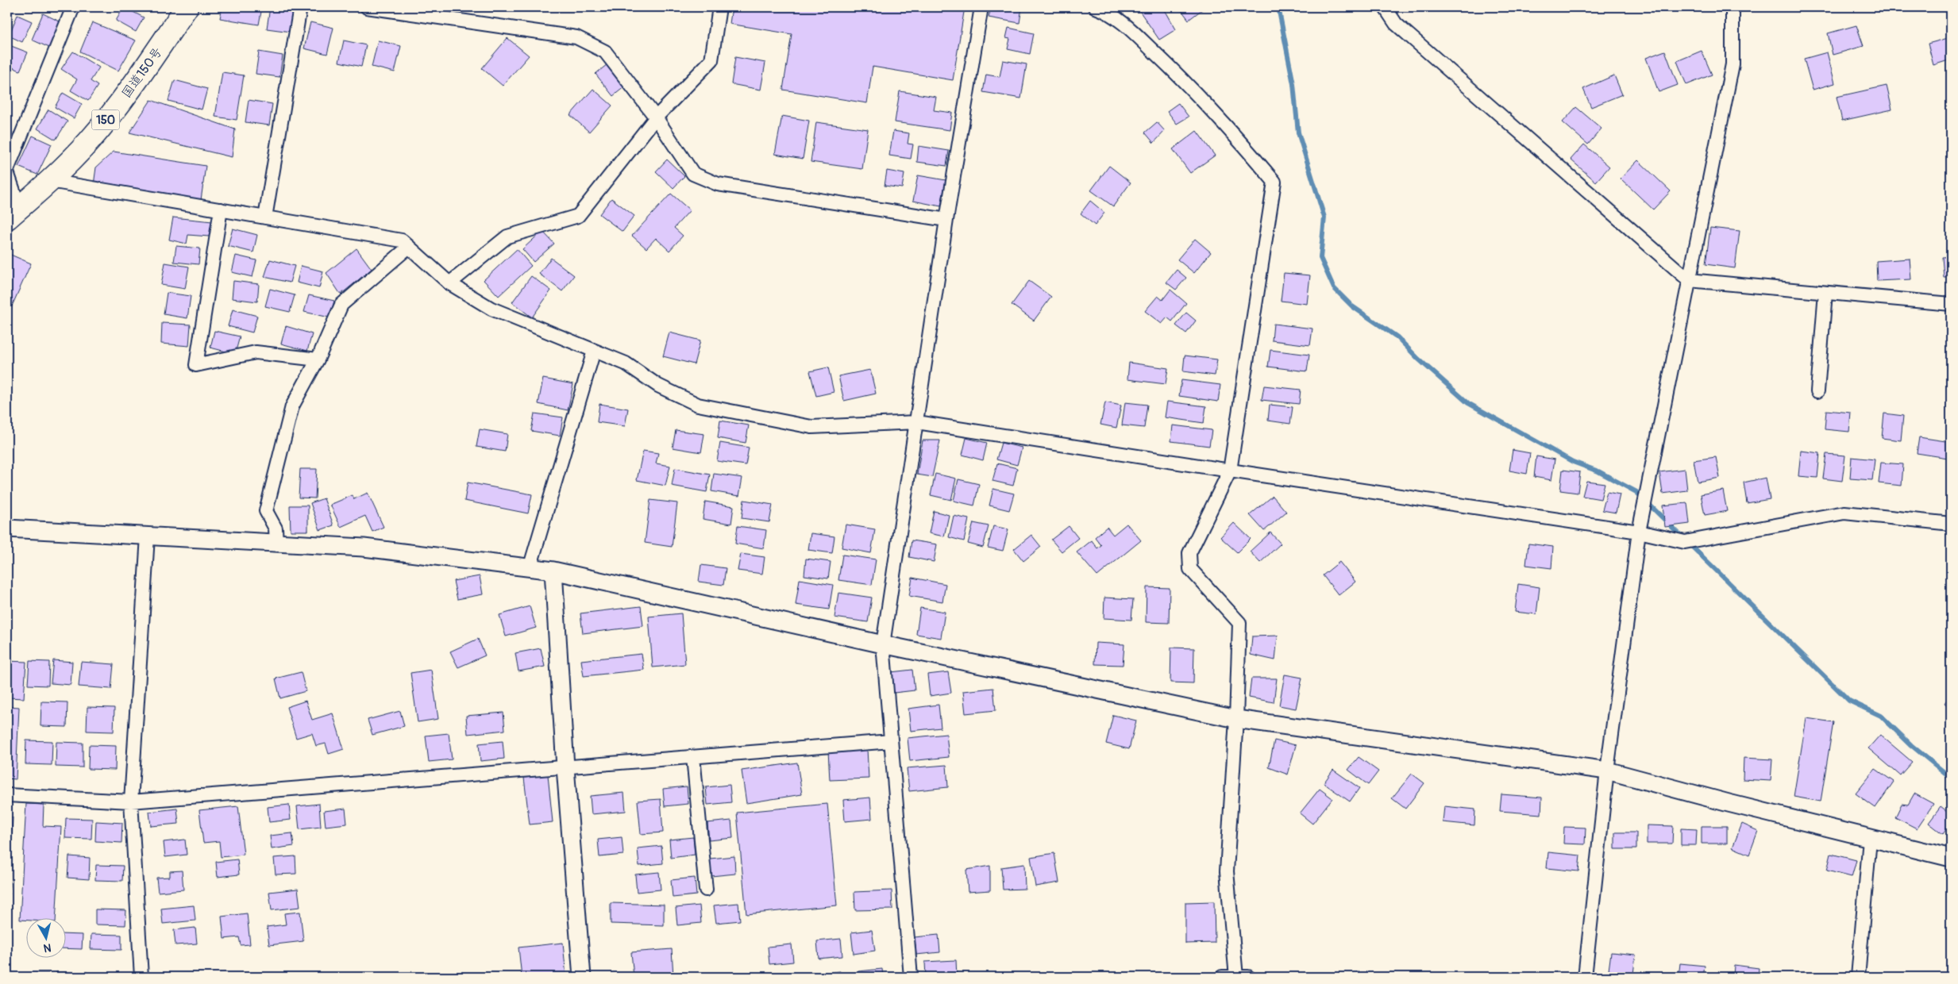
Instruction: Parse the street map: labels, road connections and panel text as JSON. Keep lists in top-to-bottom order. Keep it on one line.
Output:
{"streets":{"highway":["国道150号","150"]},"north":"bottom"}
